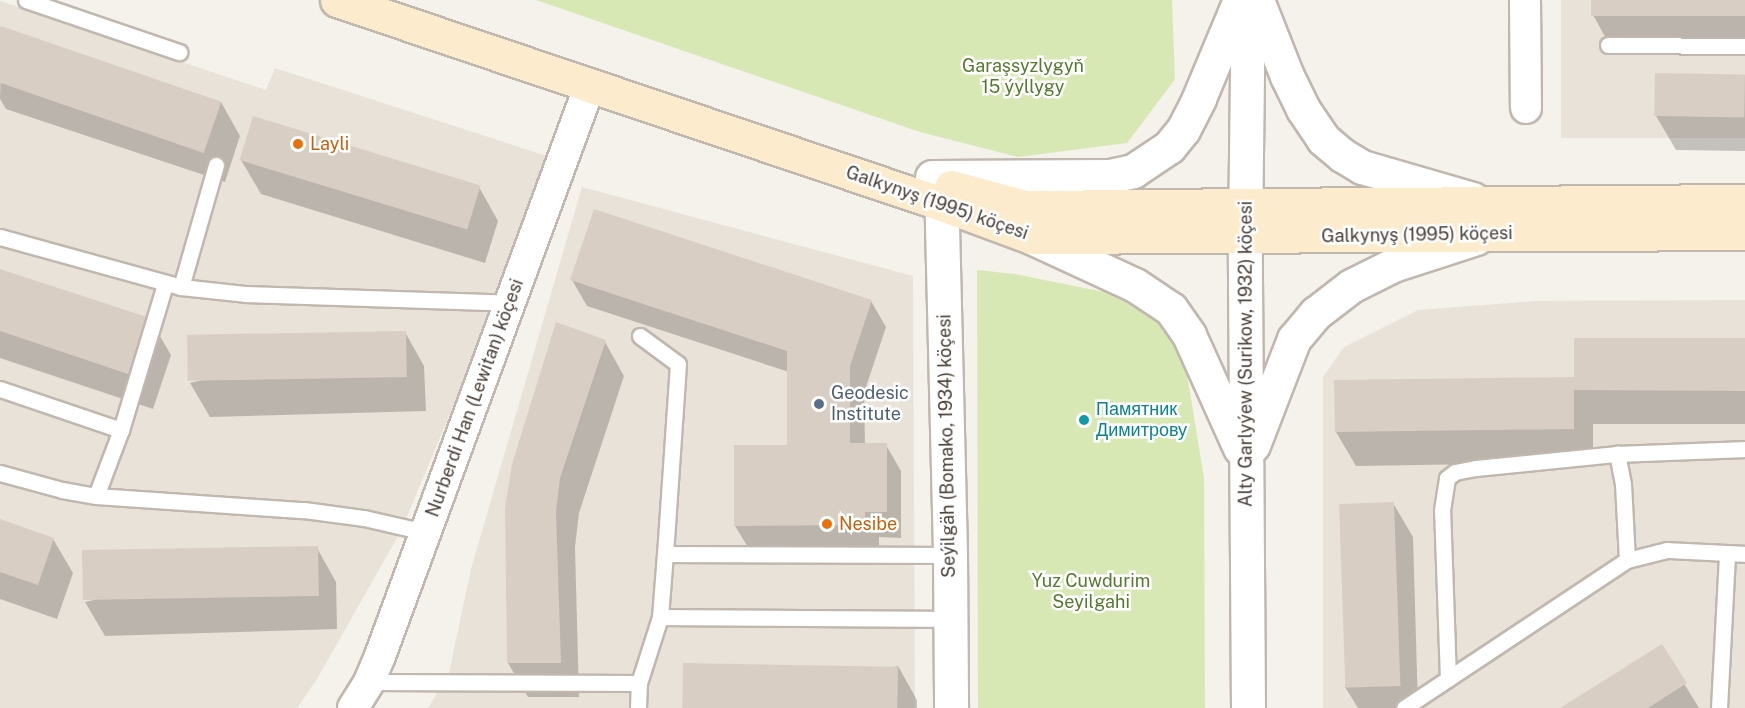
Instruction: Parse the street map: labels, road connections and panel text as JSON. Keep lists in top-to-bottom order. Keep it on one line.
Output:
{"streets":{"main road":["Galkynyş (1995) köçesi"],"street":["Alty Garlyýew (Surikow, 1932) köçesi","Nurberdi Han (Lewitan) köçesi","Seýilgäh (Bomako, 1934) köçesi"]},"crossings":[["Galkynyş (1995) köçesi","Alty Garlyýew (Surikow, 1932) köçesi"],["Galkynyş (1995) köçesi","Nurberdi Han (Lewitan) köçesi"],["Galkynyş (1995) köçesi","Seýilgäh (Bomako, 1934) köçesi"]],"parks":["Garaşsyzlygyň 15 ýyllygy","Yuz Cuwdurim Seyilgahi"],"places":["Layli","Geodesic Institute","Памятник Димитрову","Nesibe"]}
